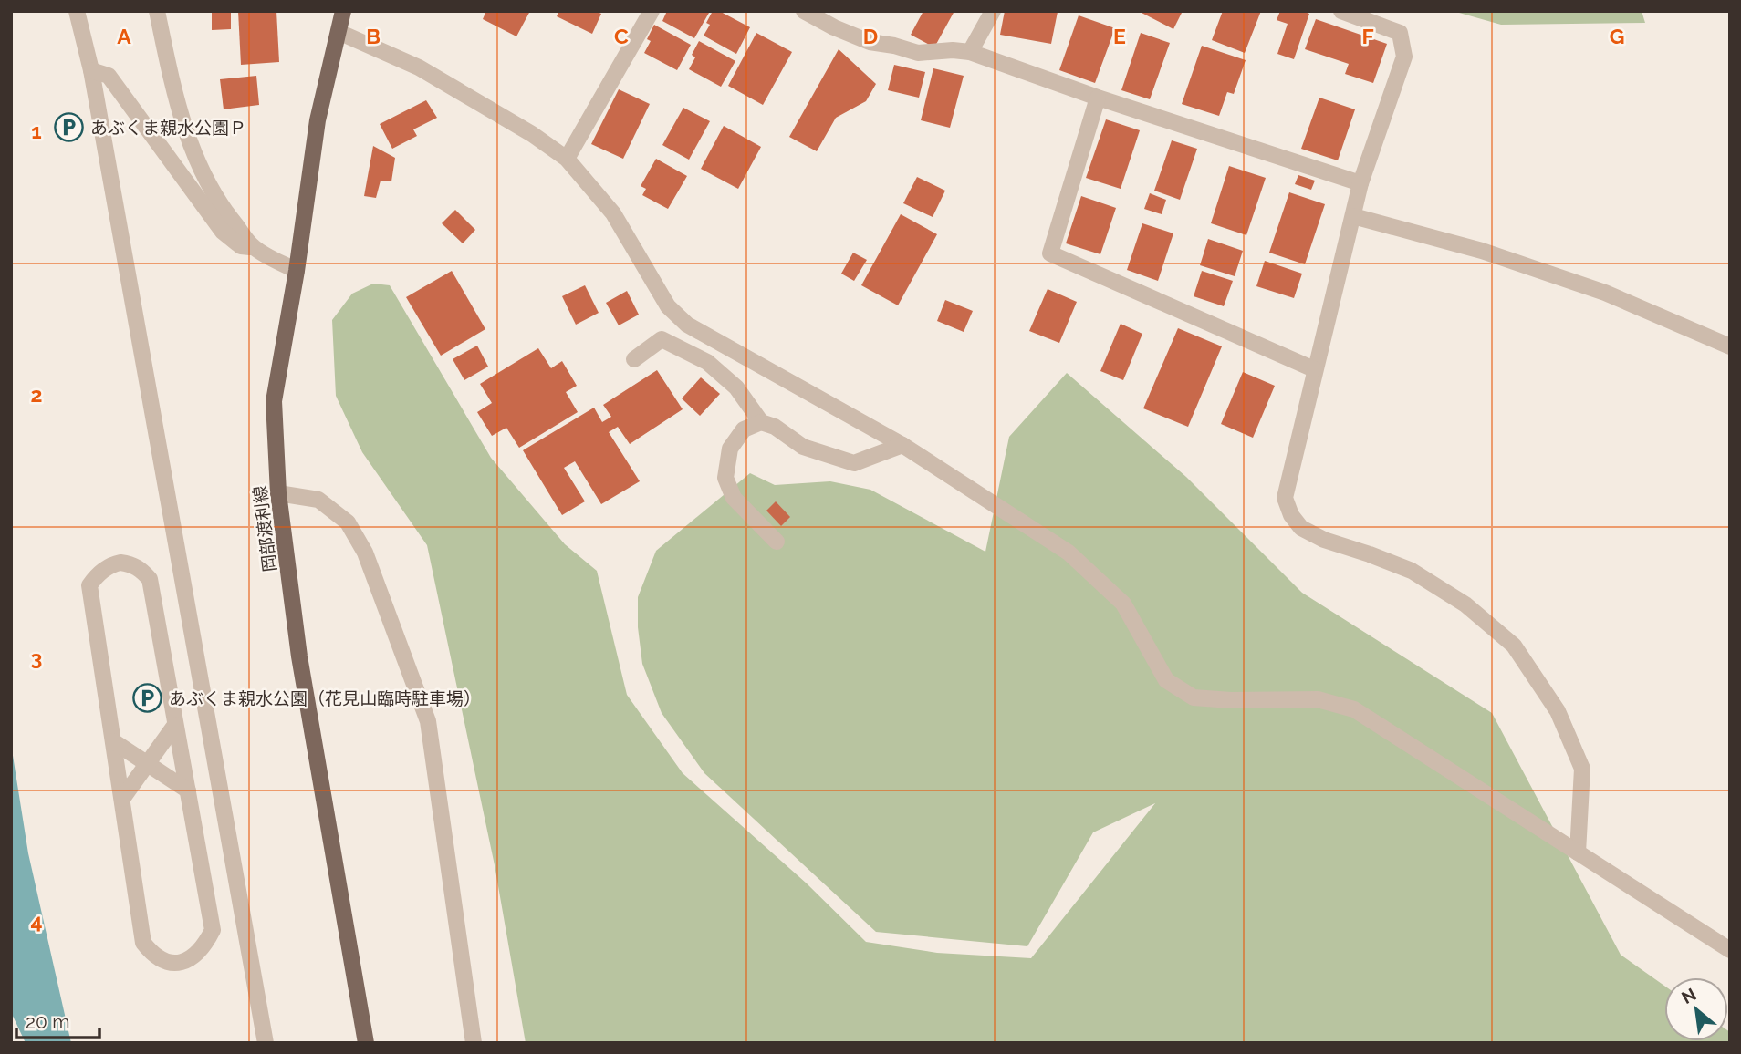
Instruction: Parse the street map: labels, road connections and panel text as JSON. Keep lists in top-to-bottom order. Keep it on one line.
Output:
{"streets":{"main road":["岡部渡利線"]},"places":{"parking":["あぶくま親水公園Ｐ","あぶくま親水公園（花見山臨時駐車場）"]},"scale_bar":"20 m","north":"top left","grid":{"columns":["A","B","C","D","E","F","G"],"rows":["1","2","3","4"]}}
